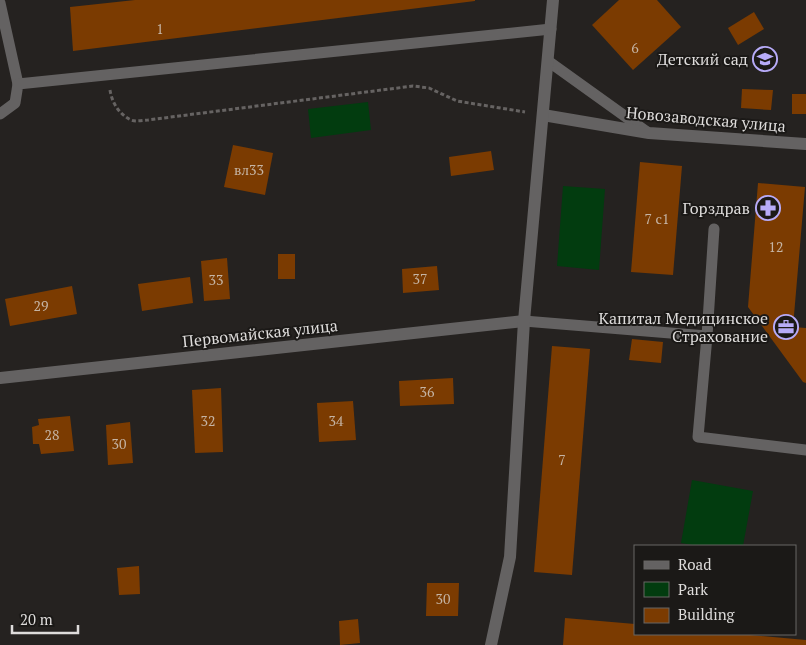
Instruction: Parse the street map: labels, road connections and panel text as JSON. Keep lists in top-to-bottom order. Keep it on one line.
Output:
{"streets":{"street":["Новозаводская улица","Первомайская улица"]},"places":{"school or university":["Детский сад"],"pharmacy":["Горздрав"],"office":["Капитал Медицинское Страхование"]},"house_numbers":["1","6","вл33","7 с1","12","37","33","29","36","32","34","28","30","7","30"],"legend":["Road","Park","Building"],"scale_bar":"20 m"}
